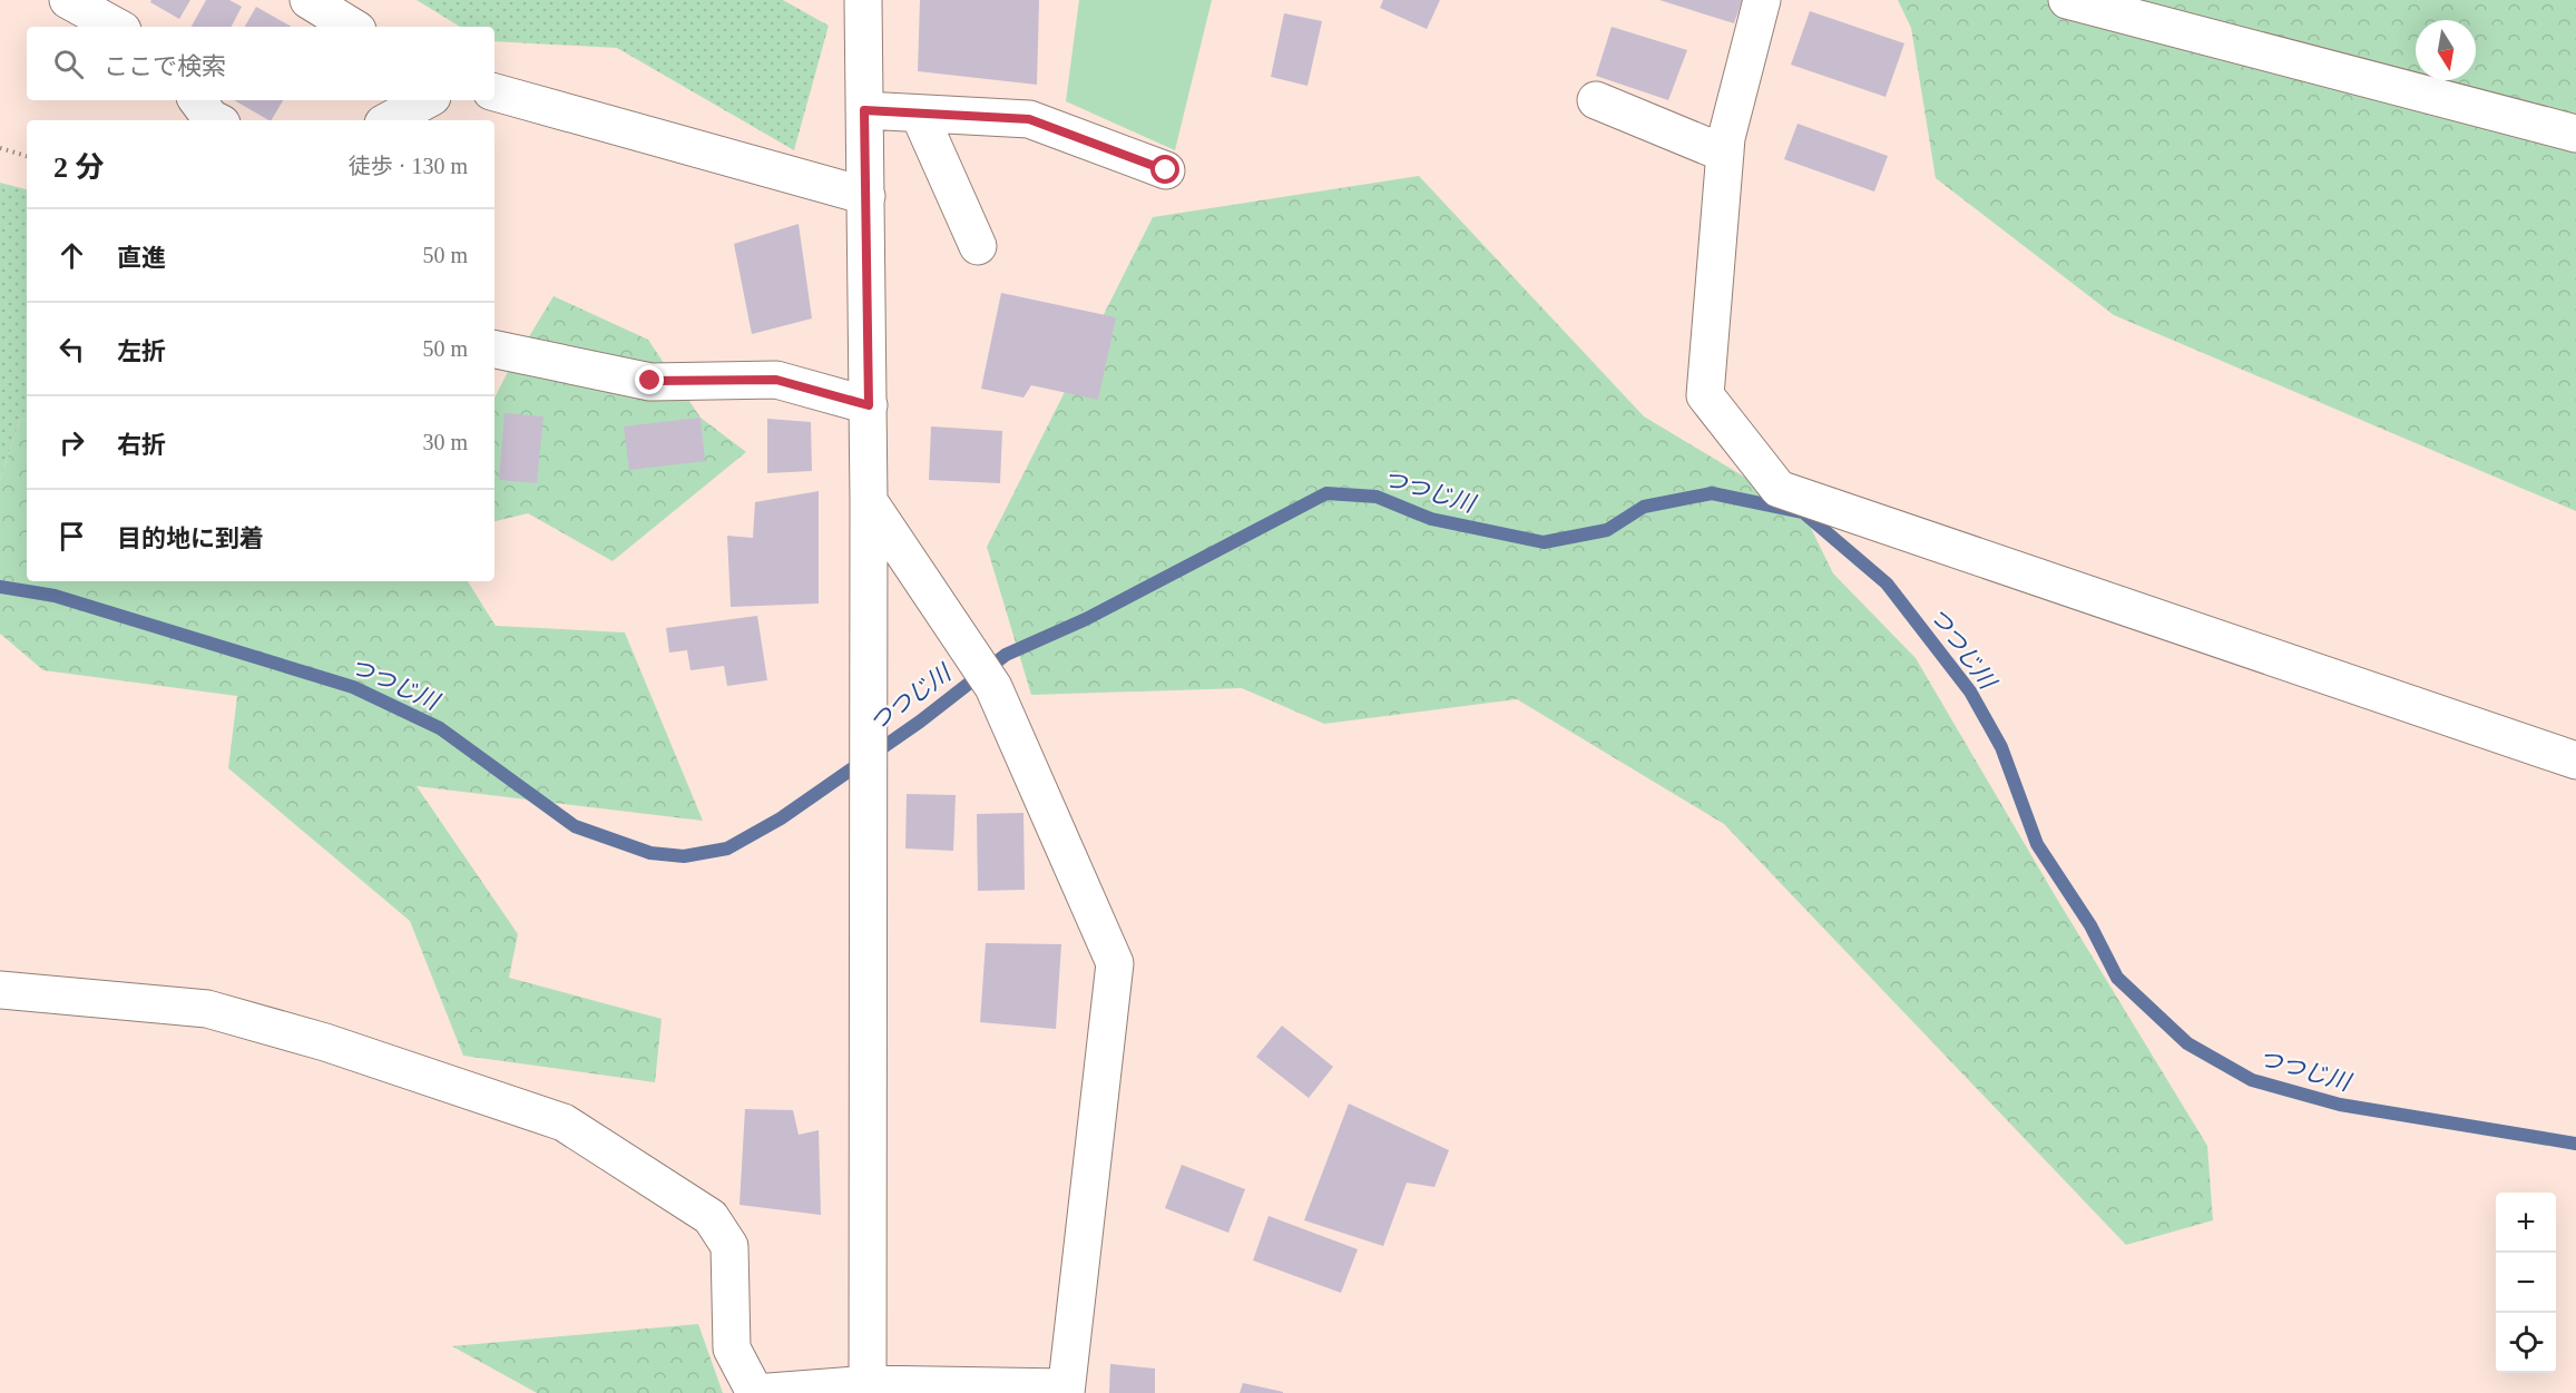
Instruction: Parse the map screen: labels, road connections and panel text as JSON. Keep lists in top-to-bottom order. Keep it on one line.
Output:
{"water":["つつじ川"],"north":"bottom","page":{"search":"ここで検索","heading":["2 分","徒歩 · 130 m"],"list":[["直進","50 m"],["左折","50 m"],["右折","30 m"],"目的地に到着"],"map_buttons":["+","−"]}}
